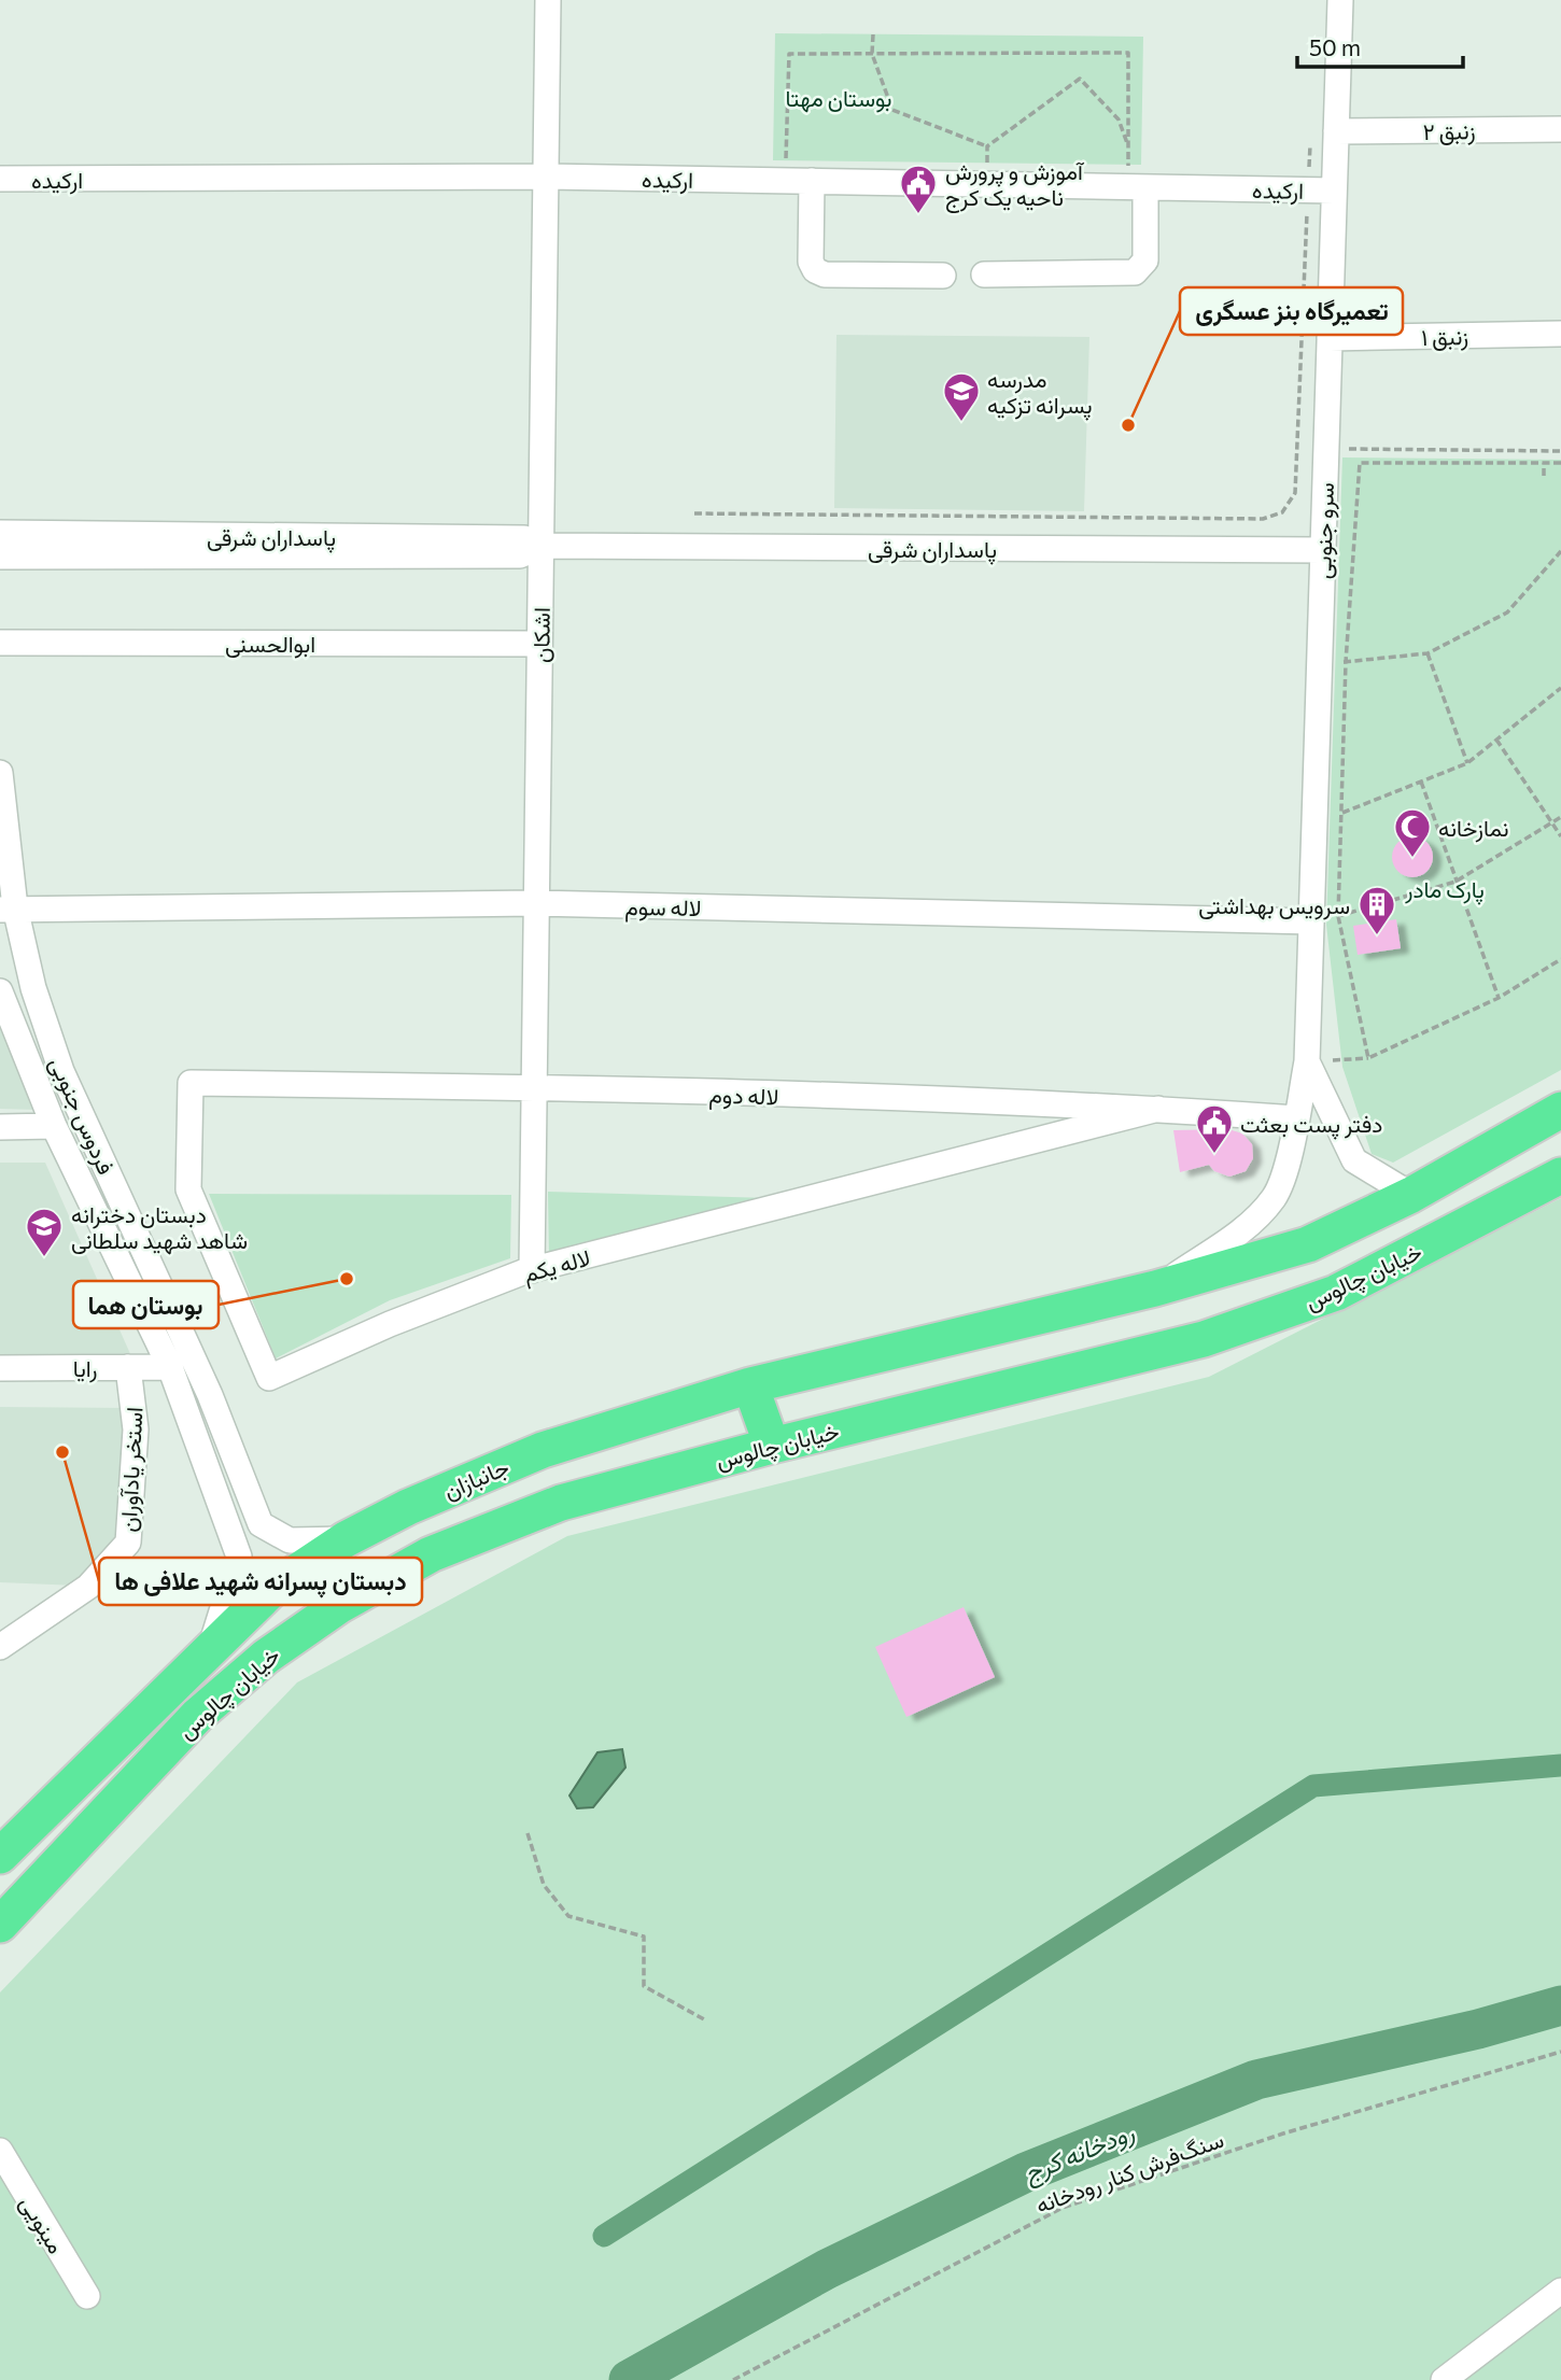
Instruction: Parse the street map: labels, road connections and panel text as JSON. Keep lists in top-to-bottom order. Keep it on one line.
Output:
{"streets":{"highway":["خیابان چالوس","جانبازان"],"street":["زنبق ۲","ارکیده","زنبق ۱","سرو جنوبی","پاسداران شرقی","اشکان","ابوالحسنی","لاله سوم","لاله دوم","فردوس جنوبی","لاله یکم","رایا","استخر یادآوران","مینویی"],"path":["سنگ‌فرش کنار رودخانه"]},"crossings":[["زنبق ۲","سرو جنوبی"],["ارکیده","سرو جنوبی"],["ارکیده","اشکان"],["زنبق ۱","سرو جنوبی"],["سرو جنوبی","پاسداران شرقی"],["سرو جنوبی","لاله سوم"],["سرو جنوبی","لاله دوم"],["سرو جنوبی","جانبازان"],["پاسداران شرقی","اشکان"],["اشکان","ابوالحسنی"],["اشکان","لاله سوم"],["اشکان","لاله دوم"],["اشکان","لاله یکم"],["لاله سوم","فردوس جنوبی"],["لاله دوم","لاله یکم"],["فردوس جنوبی","رایا"],["فردوس جنوبی","جانبازان"],["رایا","استخر یادآوران"]],"water":["رودخانه کرج"],"parks":["بوستان مهتا","پارک مادر"],"places":{"public building":["آموزش و پرورش ناحیه یک کرج","دفتر پست بعثت"],"school or university":["مدرسه پسرانه تزکیه","دبستان دخترانه شاهد شهید سلطانی"],"other":["تعمیرگاه بنز عسگری","بوستان هما","دبستان پسرانه شهید علافی ها"],"mosque":["نمازخانه"],"building":["سرویس بهداشتی"]},"scale_bar":"50 m"}
